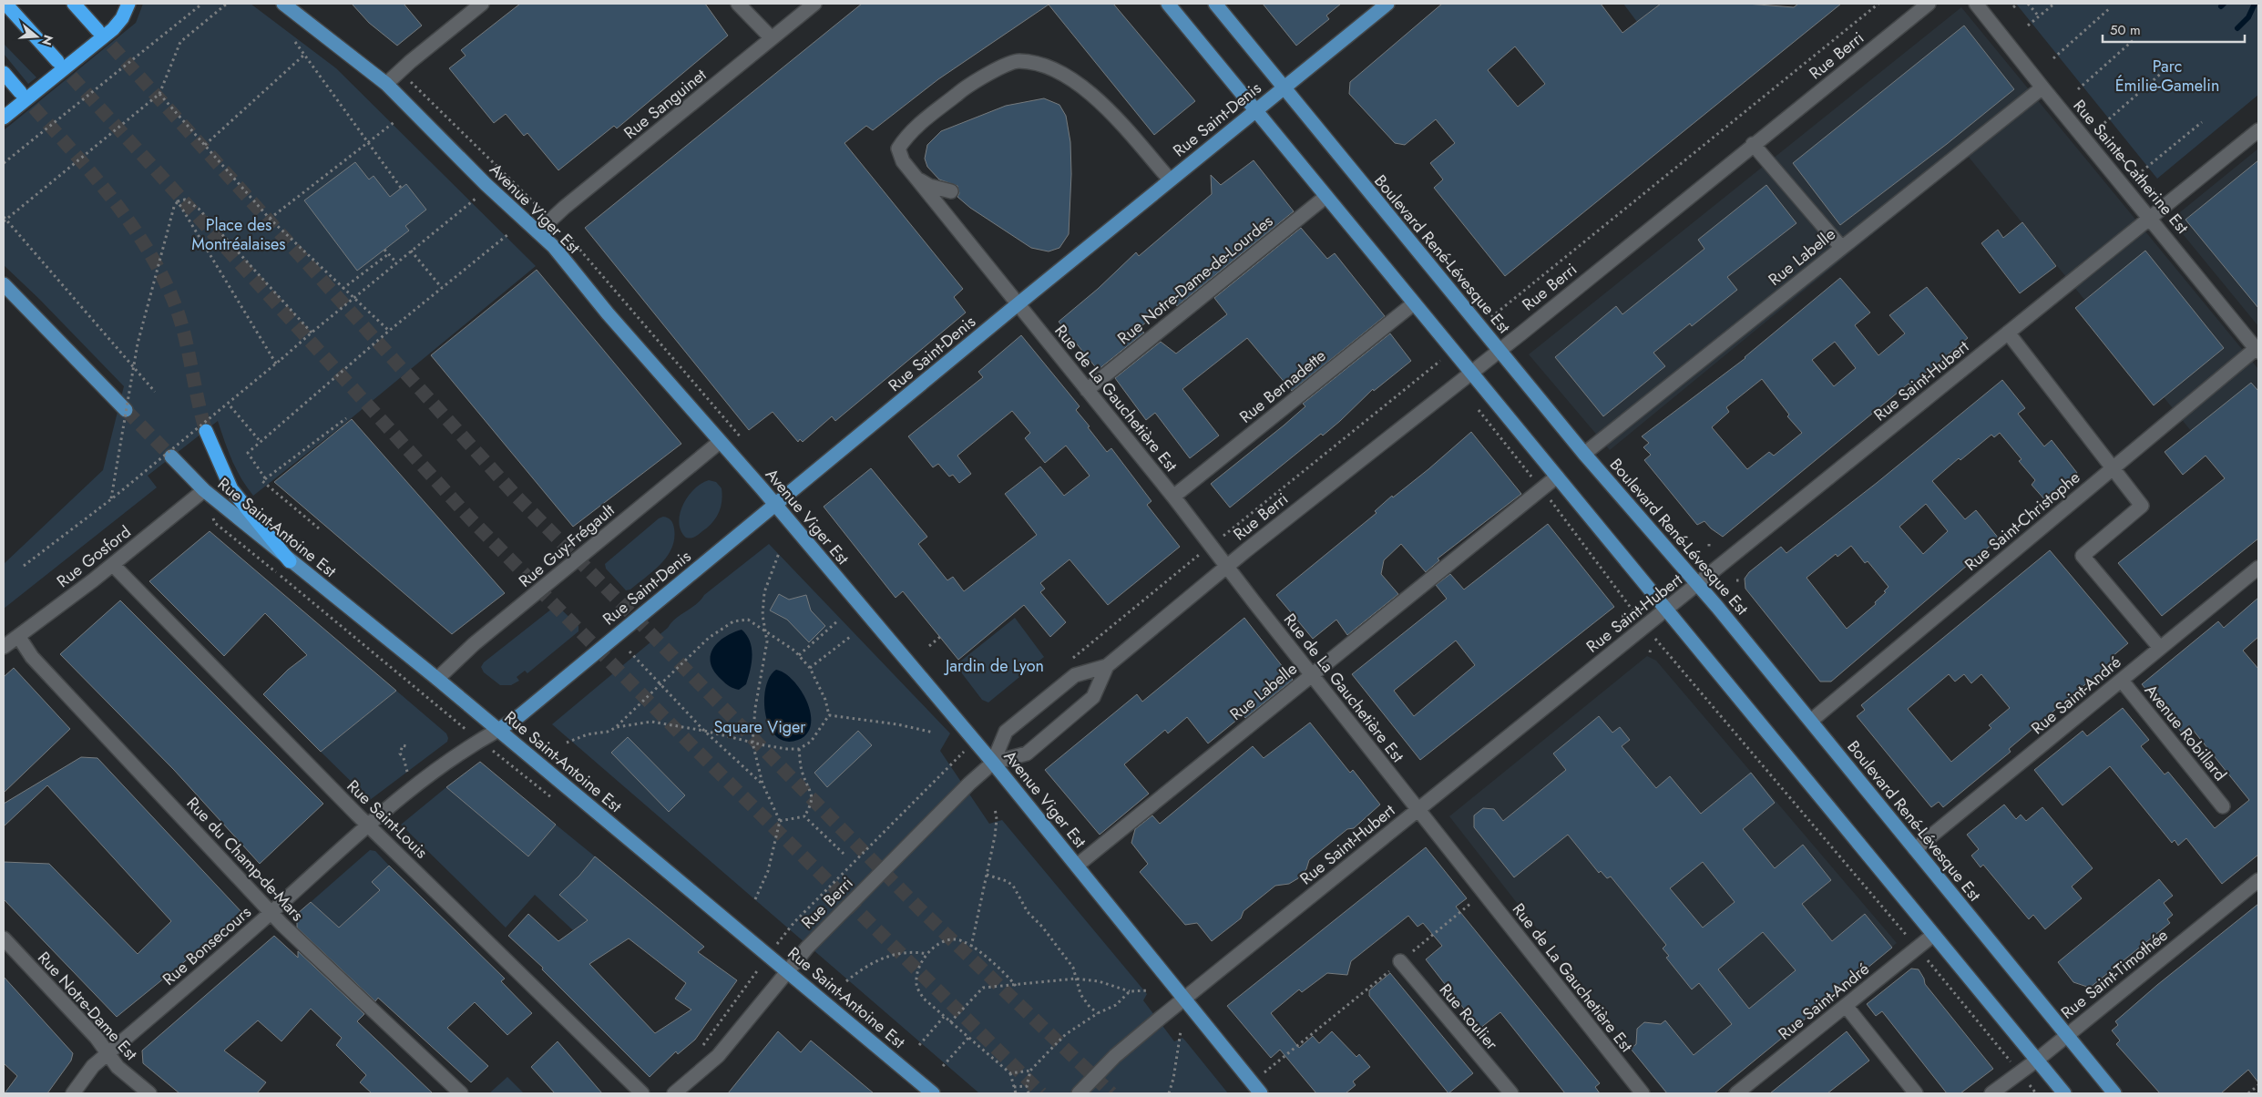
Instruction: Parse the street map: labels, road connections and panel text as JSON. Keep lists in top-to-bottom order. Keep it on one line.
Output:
{"streets":{"main road":["Rue Saint-Denis","Avenue Viger Est","Boulevard René-Lévesque Est","Rue Saint-Antoine Est"],"street":["Rue Berri","Rue Sanguinet","Rue Sainte-Catherine Est","Rue Labelle","Rue Notre-Dame-de-Lourdes","Rue Saint-Hubert","Rue Bernadette","Rue de La Gauchetière Est","Rue Saint-Christophe","Rue Guy-Frégault","Rue Gosford","Rue Saint-André","Avenue Robillard","Rue Saint-Louis","Rue du Champ-de-Mars","Rue Bonsecours","Rue Saint-Timothée","Rue Notre-Dame Est","Rue Roulier"]},"crossings":[["Rue Berri","Avenue Viger Est"],["Rue Berri","Boulevard René-Lévesque Est"],["Rue Berri","Rue de La Gauchetière Est"],["Rue Berri","Rue Saint-Antoine Est"],["Rue Sanguinet","Avenue Viger Est"],["Rue Saint-Denis","Avenue Viger Est"],["Rue Saint-Denis","Boulevard René-Lévesque Est"],["Rue Saint-Denis","Rue de La Gauchetière Est"],["Rue Saint-Denis","Rue Saint-Antoine Est"],["Rue Saint-Denis","Rue Bonsecours"],["Rue Sainte-Catherine Est","Rue Labelle"],["Rue Sainte-Catherine Est","Rue Saint-Hubert"],["Rue Sainte-Catherine Est","Rue Saint-Christophe"],["Avenue Viger Est","Rue Labelle"],["Avenue Viger Est","Rue Saint-Hubert"],["Avenue Viger Est","Rue Guy-Frégault"],["Boulevard René-Lévesque Est","Rue Labelle"],["Boulevard René-Lévesque Est","Rue Saint-Hubert"],["Boulevard René-Lévesque Est","Rue Saint-Christophe"],["Boulevard René-Lévesque Est","Rue Saint-André"],["Boulevard René-Lévesque Est","Rue Saint-Timothée"],["Rue Labelle","Rue de La Gauchetière Est"],["Rue Notre-Dame-de-Lourdes","Rue de La Gauchetière Est"],["Rue Saint-Hubert","Rue de La Gauchetière Est"],["Rue Bernadette","Rue de La Gauchetière Est"],["Rue Saint-Antoine Est","Rue Guy-Frégault"],["Rue Saint-Antoine Est","Rue Gosford"],["Rue Saint-Antoine Est","Rue Bonsecours"],["Rue Gosford","Rue Saint-Louis"],["Rue Gosford","Rue du Champ-de-Mars"],["Rue Saint-André","Avenue Robillard"],["Rue Saint-Louis","Rue Bonsecours"],["Rue du Champ-de-Mars","Rue Bonsecours"],["Rue Bonsecours","Rue Notre-Dame Est"]],"parks":["Parc Émilie-Gamelin","Place des Montréalaises","Jardin de Lyon","Square Viger"],"scale_bar":"50 m","north":"right"}
